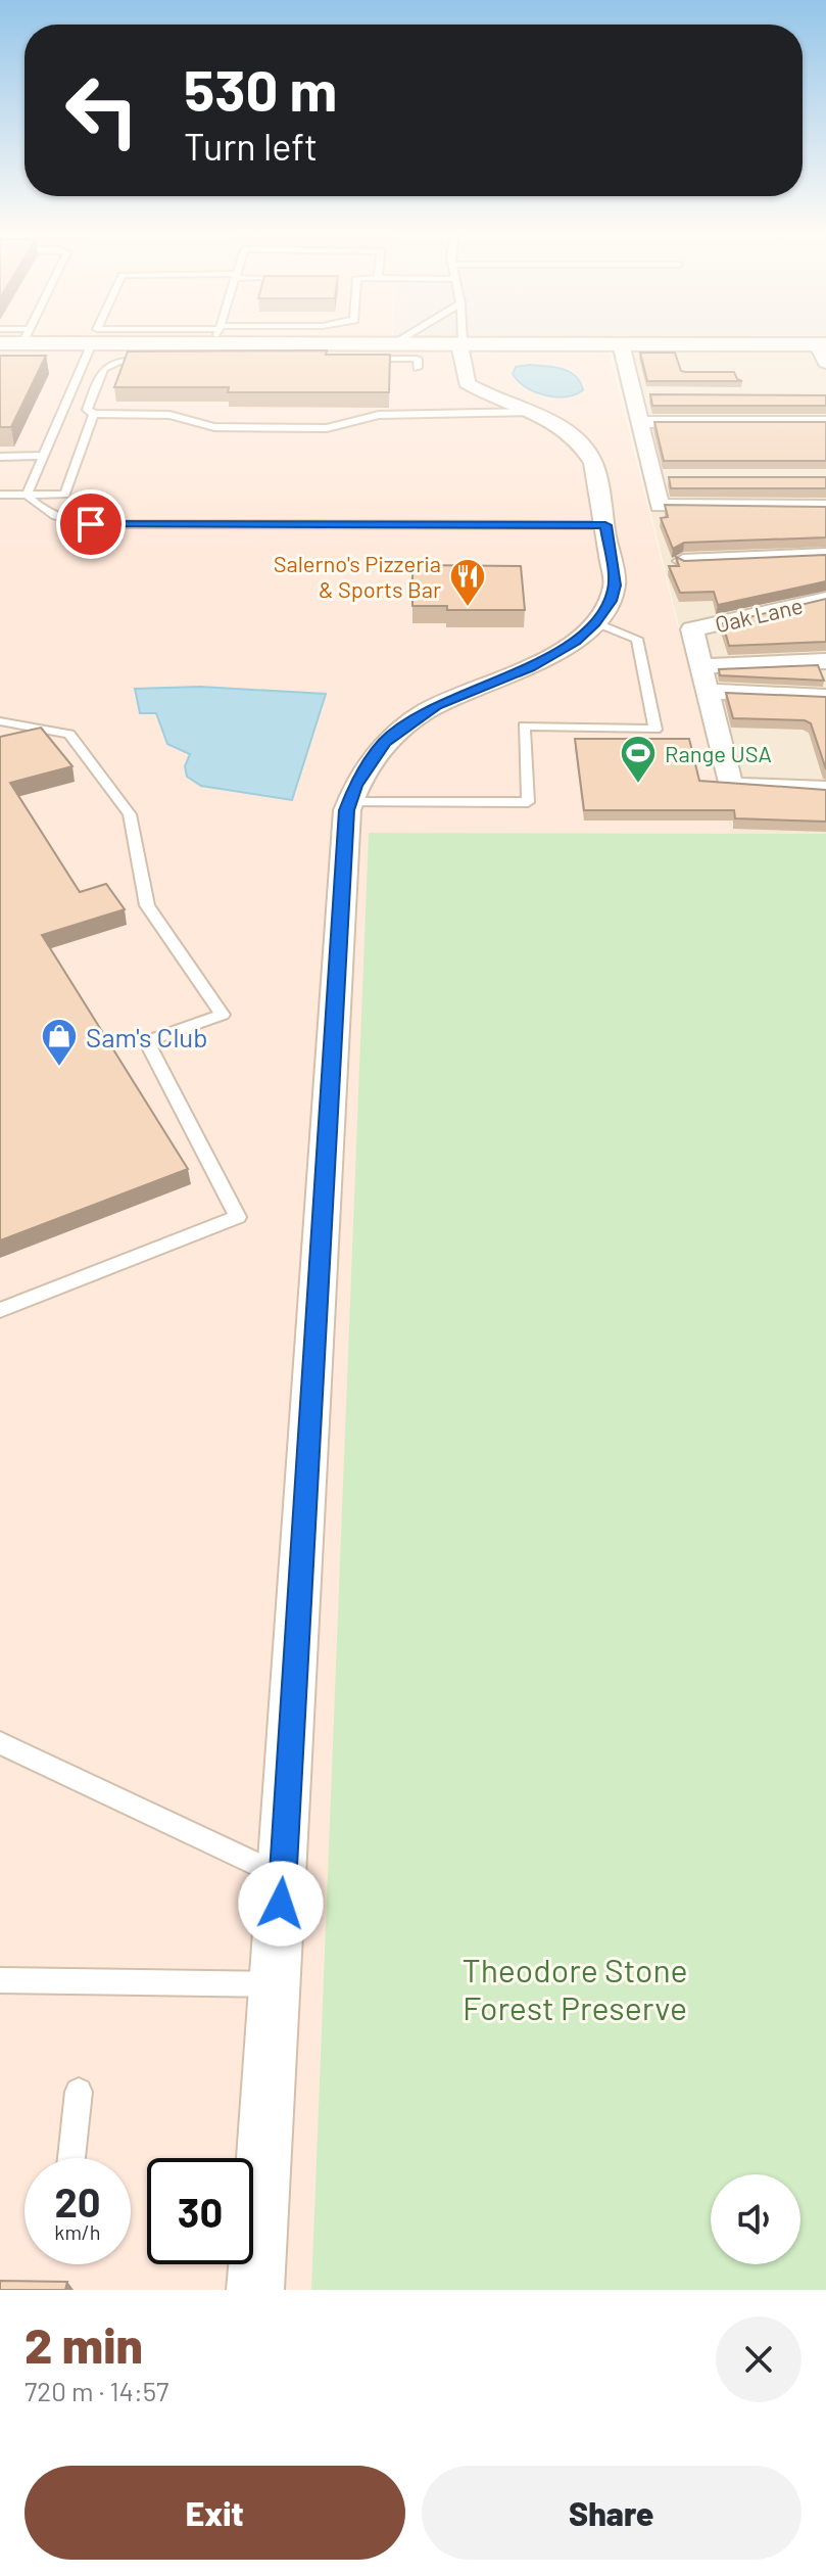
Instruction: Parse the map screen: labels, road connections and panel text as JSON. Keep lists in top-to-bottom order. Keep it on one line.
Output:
{"streets":{"street":["Oak Lane"]},"parks":["Theodore Stone Forest Preserve"],"places":{"restaurant":["Salerno's Pizzeria & Sports Bar"],"sports":["Range USA"],"shop":["Sam's Club"]},"page":{"turn":["530 m","Turn left"],"speed":"20 km/h","limit":"30","heading":["2 min","720 m · 14:57"],"buttons":["Exit","Share"]}}
